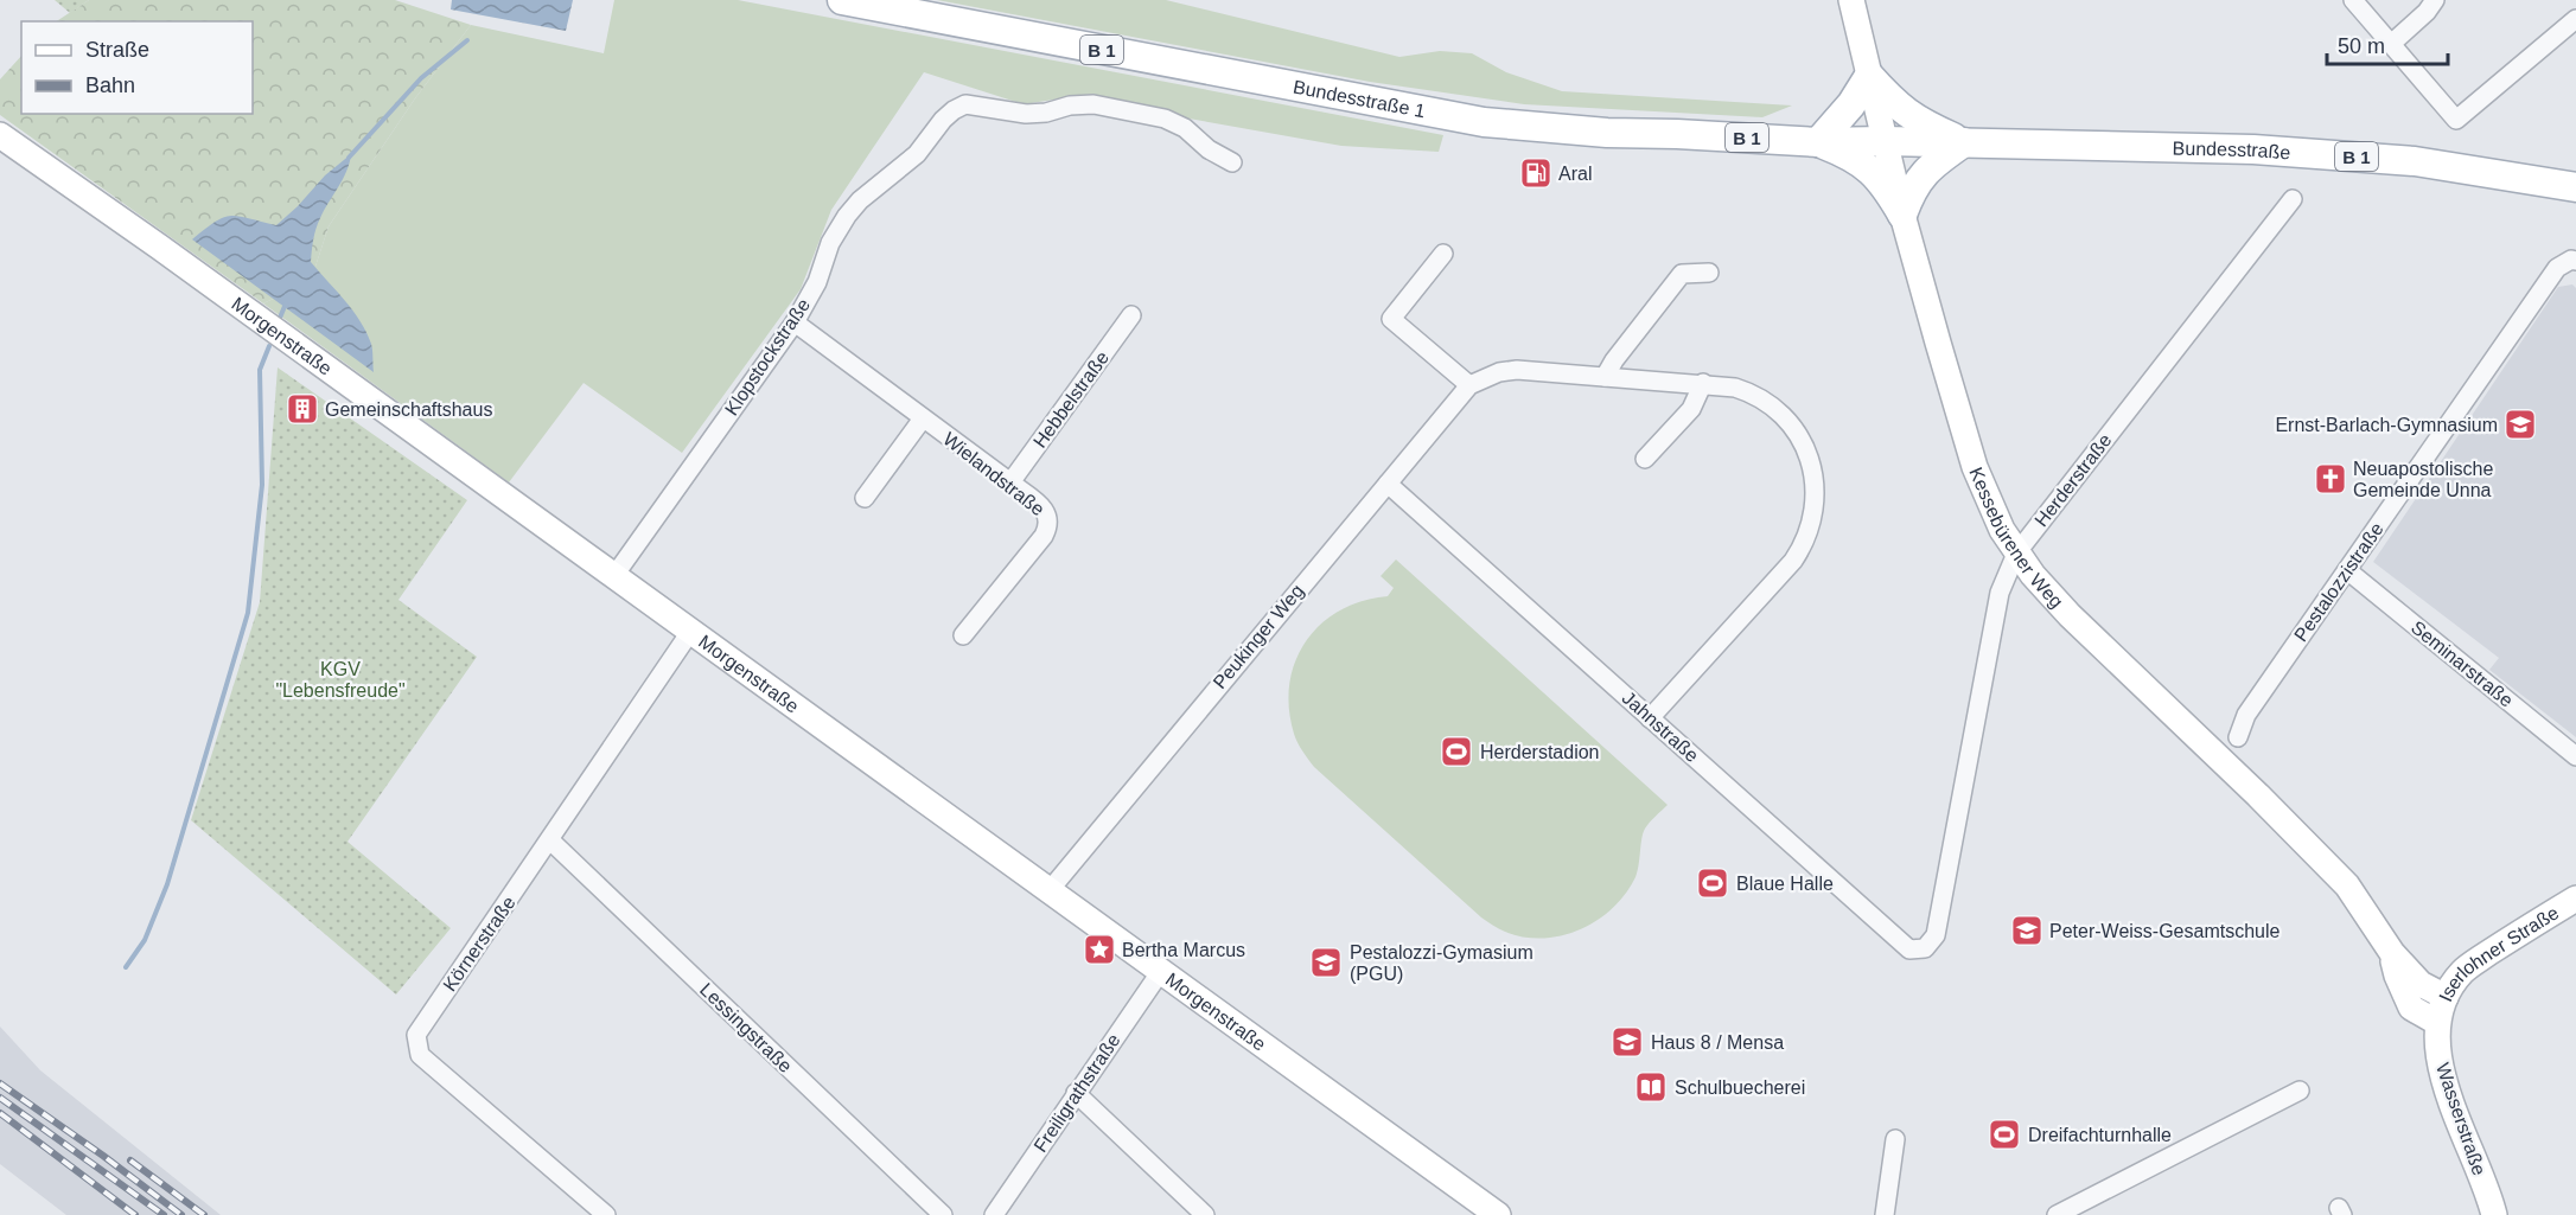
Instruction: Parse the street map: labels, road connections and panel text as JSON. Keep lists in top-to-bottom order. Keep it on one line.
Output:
{"streets":{"main road":["B 1","Bundesstraße 1","Bundesstraße","Morgenstraße","Kessebürener Weg","Iserlohner Straße","Wasserstraße"],"street":["Klopstockstraße","Hebbelstraße","Wielandstraße","Herderstraße","Pestalozzistraße","Peukinger Weg","Seminarstraße","Jahnstraße","Körnerstraße","Lessingstraße","Freiligrathstraße"]},"crossings":[["Bundesstraße 1","Bundesstraße"],["Bundesstraße 1","Kessebürener Weg"],["Bundesstraße","Kessebürener Weg"],["Morgenstraße","Klopstockstraße"],["Morgenstraße","Peukinger Weg"],["Morgenstraße","Körnerstraße"],["Morgenstraße","Freiligrathstraße"],["Klopstockstraße","Wielandstraße"],["Hebbelstraße","Wielandstraße"],["Herderstraße","Kessebürener Weg"],["Herderstraße","Jahnstraße"],["Kessebürener Weg","Iserlohner Straße"],["Kessebürener Weg","Wasserstraße"],["Pestalozzistraße","Seminarstraße"],["Peukinger Weg","Jahnstraße"],["Körnerstraße","Lessingstraße"],["Iserlohner Straße","Wasserstraße"]],"parks":["KGV \"Lebensfreude\""],"places":{"fuel station":["Aral"],"building":["Gemeinschaftshaus"],"school or university":["Ernst-Barlach-Gymnasium","Peter-Weiss-Gesamtschule","Pestalozzi-Gymasium (PGU)","Haus 8 / Mensa"],"church":["Neuapostolische Gemeinde Unna"],"sports":["Herderstadion","Blaue Halle","Dreifachturnhalle"],"place":["Bertha Marcus"],"library":["Schulbuecherei"]},"legend":["Straße","Bahn"],"scale_bar":"50 m"}
